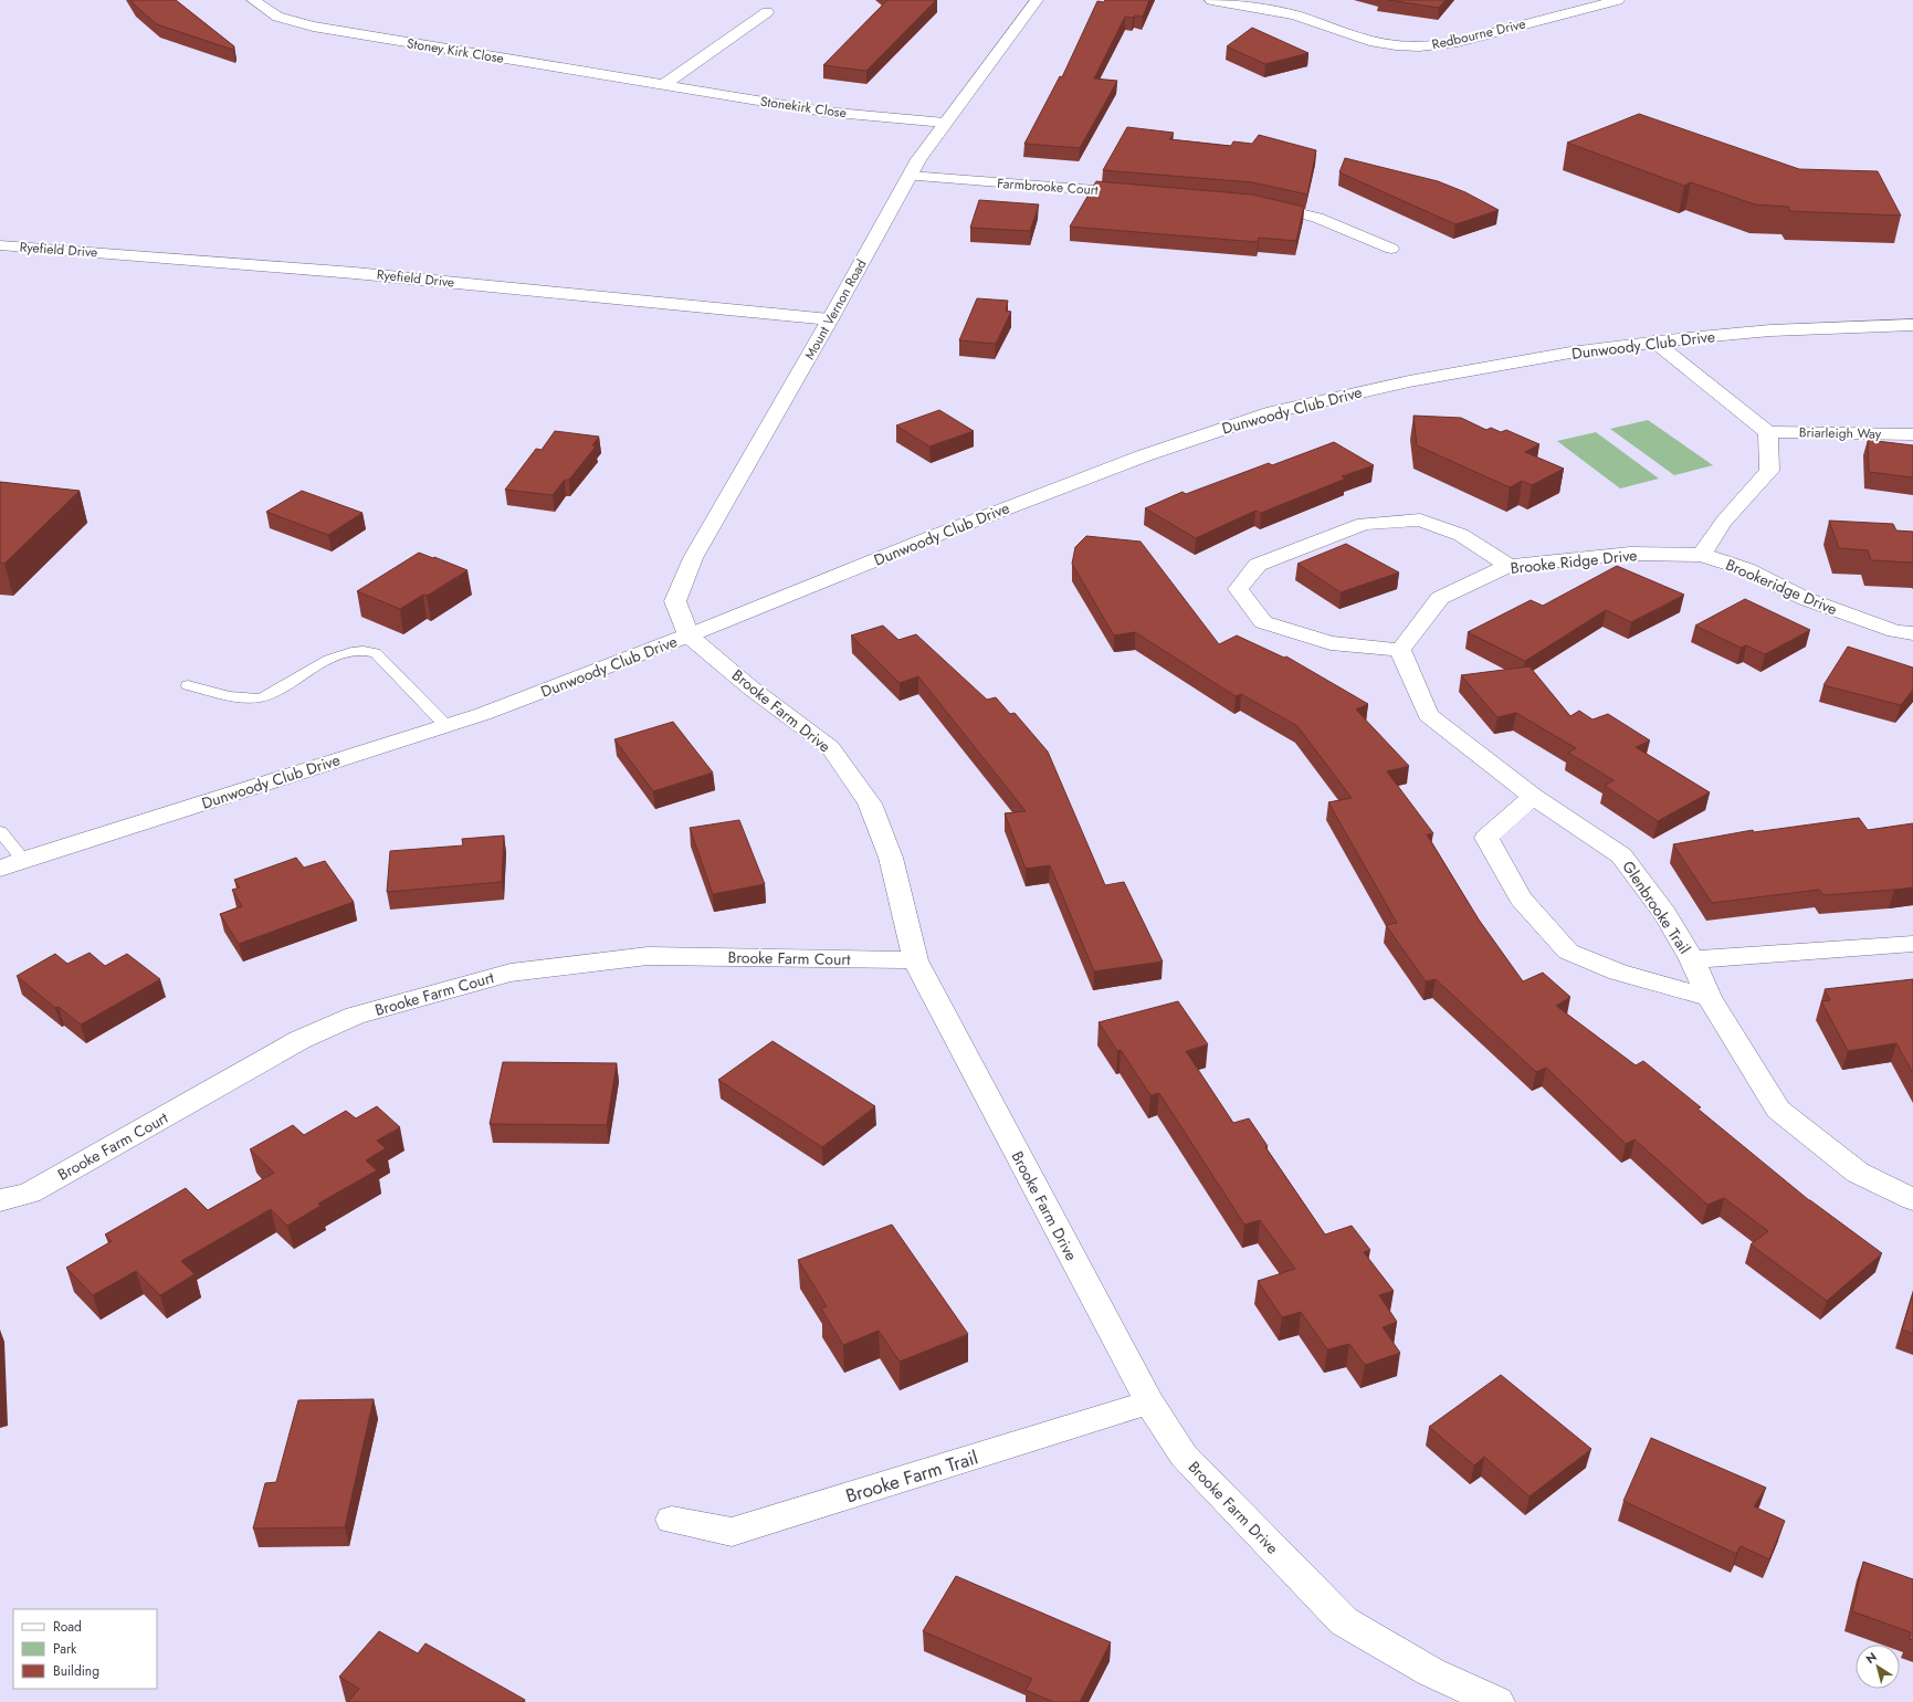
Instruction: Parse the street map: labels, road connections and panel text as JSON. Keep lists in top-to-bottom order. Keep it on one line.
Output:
{"streets":{"street":["Redbourne Drive","Stoney Kirk Close","Stonekirk Close","Farmbrooke Court","Ryefield Drive","Mount Vernon Road","Dunwoody Club Drive","Briarleigh Way","Brooke Ridge Drive","Brookeridge Drive","Brooke Farm Drive","Glenbrooke Trail","Brooke Farm Court","Brooke Farm Trail"]},"crossings":[["Stoney Kirk Close","Stonekirk Close"],["Stonekirk Close","Mount Vernon Road"],["Farmbrooke Court","Mount Vernon Road"],["Ryefield Drive","Mount Vernon Road"],["Mount Vernon Road","Dunwoody Club Drive"],["Mount Vernon Road","Brooke Farm Drive"],["Dunwoody Club Drive","Brooke Farm Drive"],["Brooke Ridge Drive","Brookeridge Drive"],["Brooke Farm Drive","Brooke Farm Court"],["Brooke Farm Drive","Brooke Farm Trail"]],"legend":["Road","Park","Building"],"north":"top left"}
